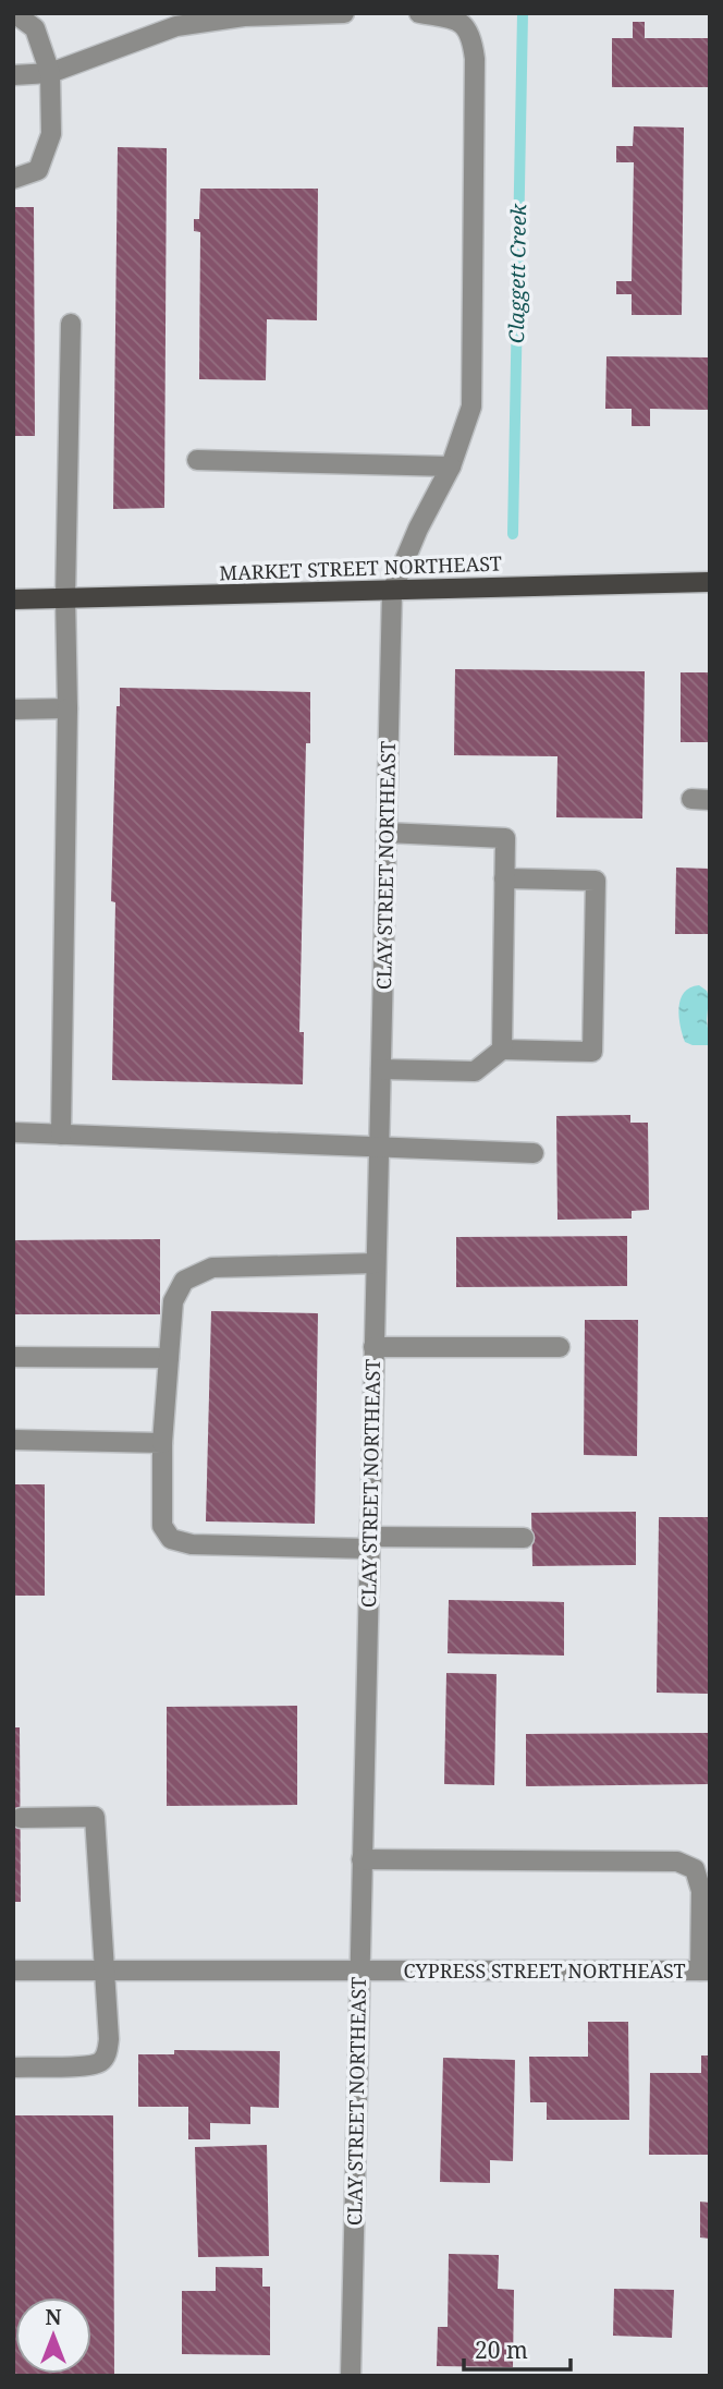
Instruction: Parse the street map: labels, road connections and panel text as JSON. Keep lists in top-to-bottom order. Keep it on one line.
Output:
{"streets":{"main road":["MARKET STREET NORTHEAST"],"street":["CLAY STREET NORTHEAST","CYPRESS STREET NORTHEAST"]},"crossings":[["MARKET STREET NORTHEAST","CLAY STREET NORTHEAST"],["CLAY STREET NORTHEAST","CYPRESS STREET NORTHEAST"]],"water":["Claggett Creek"],"scale_bar":"20 m","north":"top"}
